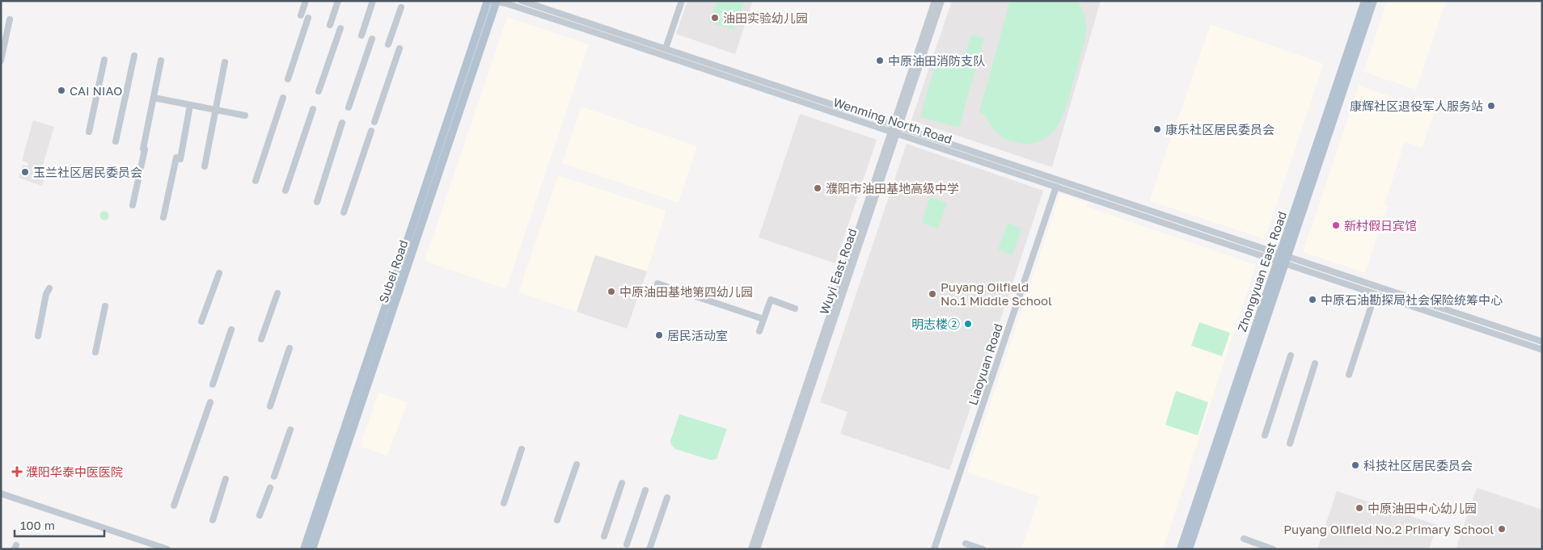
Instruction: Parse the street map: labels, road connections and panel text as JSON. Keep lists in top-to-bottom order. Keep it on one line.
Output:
{"streets":{"main road":["Subei Road","Zhongyuan East Road"],"street":["Wenming North Road","Wuyi East Road","Liaoyuan Road"]},"crossings":[["Wenming North Road","Subei Road"],["Wenming North Road","Wuyi East Road"],["Wenming North Road","Zhongyuan East Road"],["Wenming North Road","Liaoyuan Road"]],"places":{"other":["油田实验幼儿园","中原油田消防支队","CAI NIAO","康辉社区退役军人服务站","康乐社区居民委员会","玉兰社区居民委员会","濮阳市油田基地高级中学","新村假日宾馆","中原油田基地第四幼儿园","Puyang Oilfield No.1 Middle School","中原石油勘探局社会保险统筹中心","明志楼②","居民活动室","科技社区居民委员会","中原油田中心幼儿园","Puyang Oilfield No.2 Primary School"],"health":["濮阳华泰中医医院"]},"scale_bar":"100 m"}
